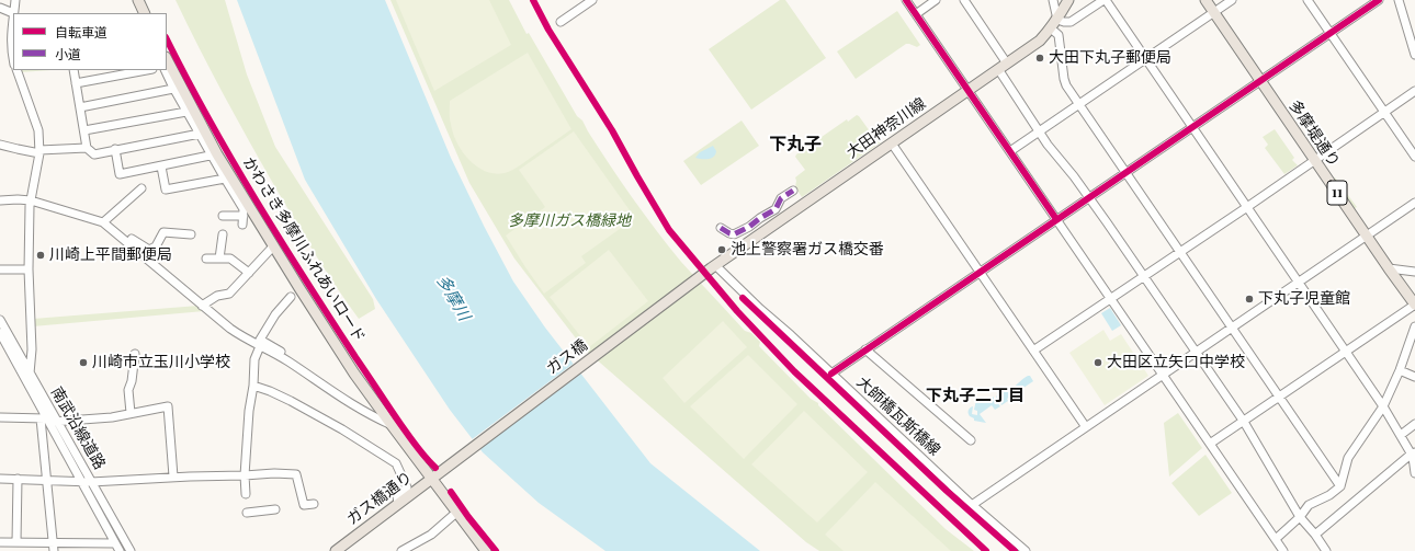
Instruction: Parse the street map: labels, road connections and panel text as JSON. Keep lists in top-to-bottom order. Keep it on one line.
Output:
{"streets":{"main road":["大田神奈川線","多摩堤通り","11","ガス橋","ガス橋通り"],"street":["大師橋瓦斯橋線","南武沿線道路"],"cycle path":["かわさき多摩川ふれあいロード"]},"crossings":[["大田神奈川線","ガス橋"],["大田神奈川線","大師橋瓦斯橋線"],["ガス橋","大師橋瓦斯橋線"],["ガス橋","ガス橋通り"]],"districts":["下丸子","下丸子二丁目"],"water":["多摩川"],"parks":["多摩川ガス橋緑地"],"places":["大田下丸子郵便局","池上警察署ガス橋交番","川崎上平間郵便局","下丸子児童館","川崎市立玉川小学校","大田区立矢口中学校"],"legend":["自転車道","小道"]}
